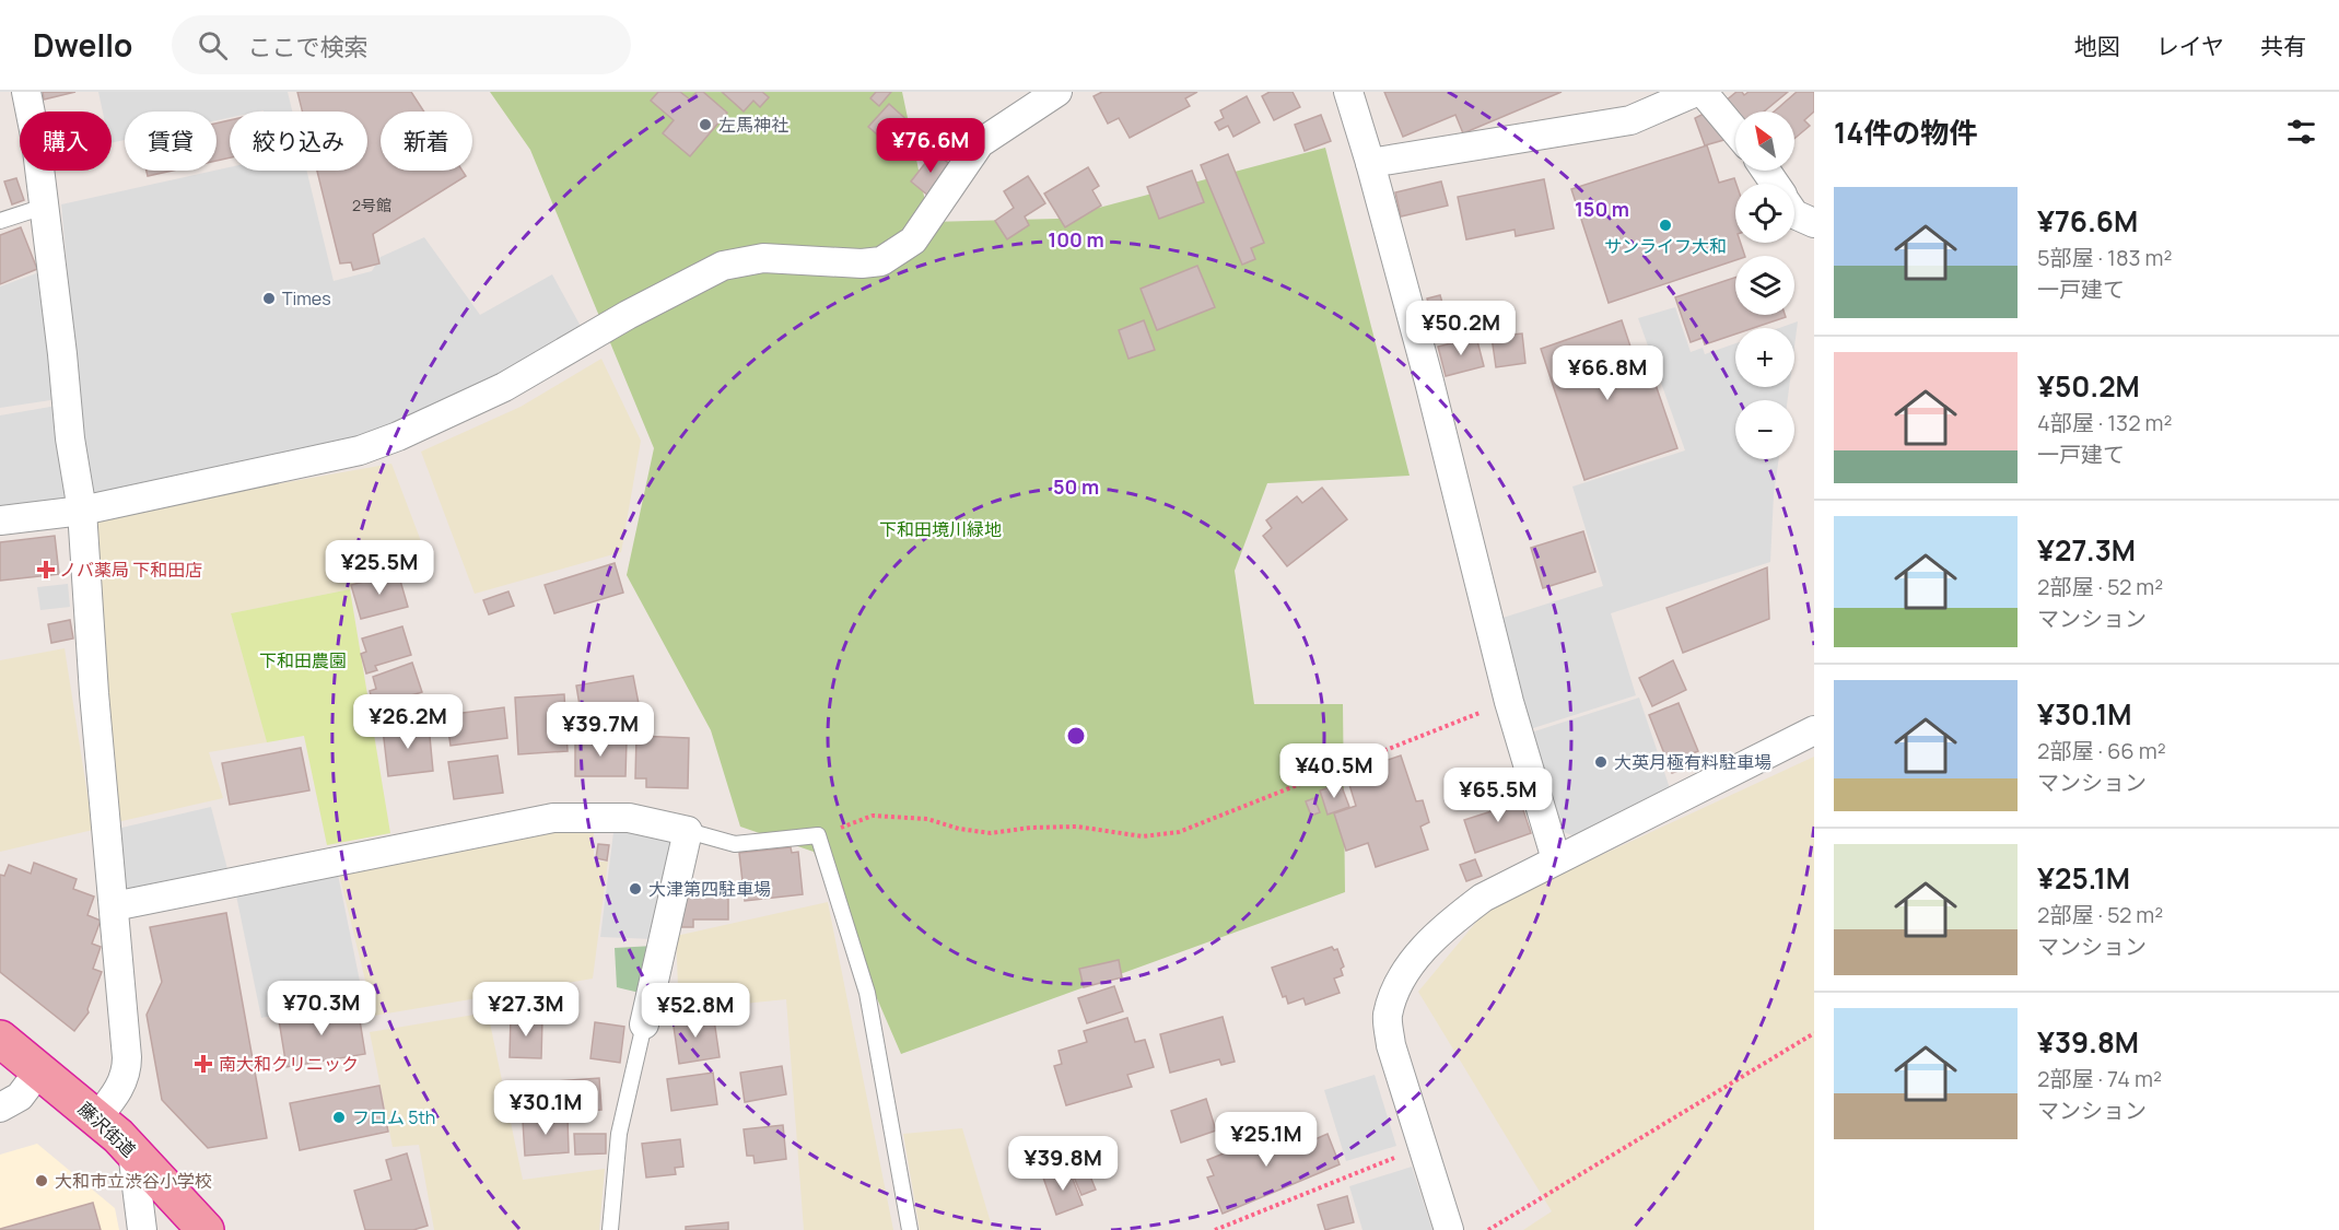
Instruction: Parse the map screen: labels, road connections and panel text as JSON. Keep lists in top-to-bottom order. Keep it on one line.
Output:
{"streets":{"highway":["藤沢街道"]},"parks":["下和田境川緑地","下和田農園"],"places":{"other":["左馬神社","サンライフ大和","Times","大英月極有料駐車場","大津第四駐車場","フロム 5th","大和市立渋谷小学校"],"health":["ノバ薬局 下和田店","南大和クリニック"]},"house_numbers":["2号館"],"north":"top left","page":{"header":"Dwello","search":"ここで検索","nav":["地図","レイヤ","共有"],"heading":"14件の物件","map_buttons":["+","−"],"chip":["購入","賃貸","絞り込み","新着"],"price":["¥76.6M","¥50.2M","¥66.8M","¥25.5M","¥26.2M","¥39.7M","¥40.5M","¥65.5M","¥70.3M","¥27.3M","¥52.8M","¥30.1M","¥25.1M","¥39.8M"],"list":[{"name":"¥76.6M","note":"5部屋 · 183 m² · 一戸建て"},{"name":"¥50.2M","note":"4部屋 · 132 m² · 一戸建て"},{"name":"¥27.3M","note":"2部屋 · 52 m² · マンション"},{"name":"¥30.1M","note":"2部屋 · 66 m² · マンション"},{"name":"¥25.1M","note":"2部屋 · 52 m² · マンション"},{"name":"¥39.8M","note":"2部屋 · 74 m² · マンション"}]},"rings":["150 m","100 m","50 m"]}
